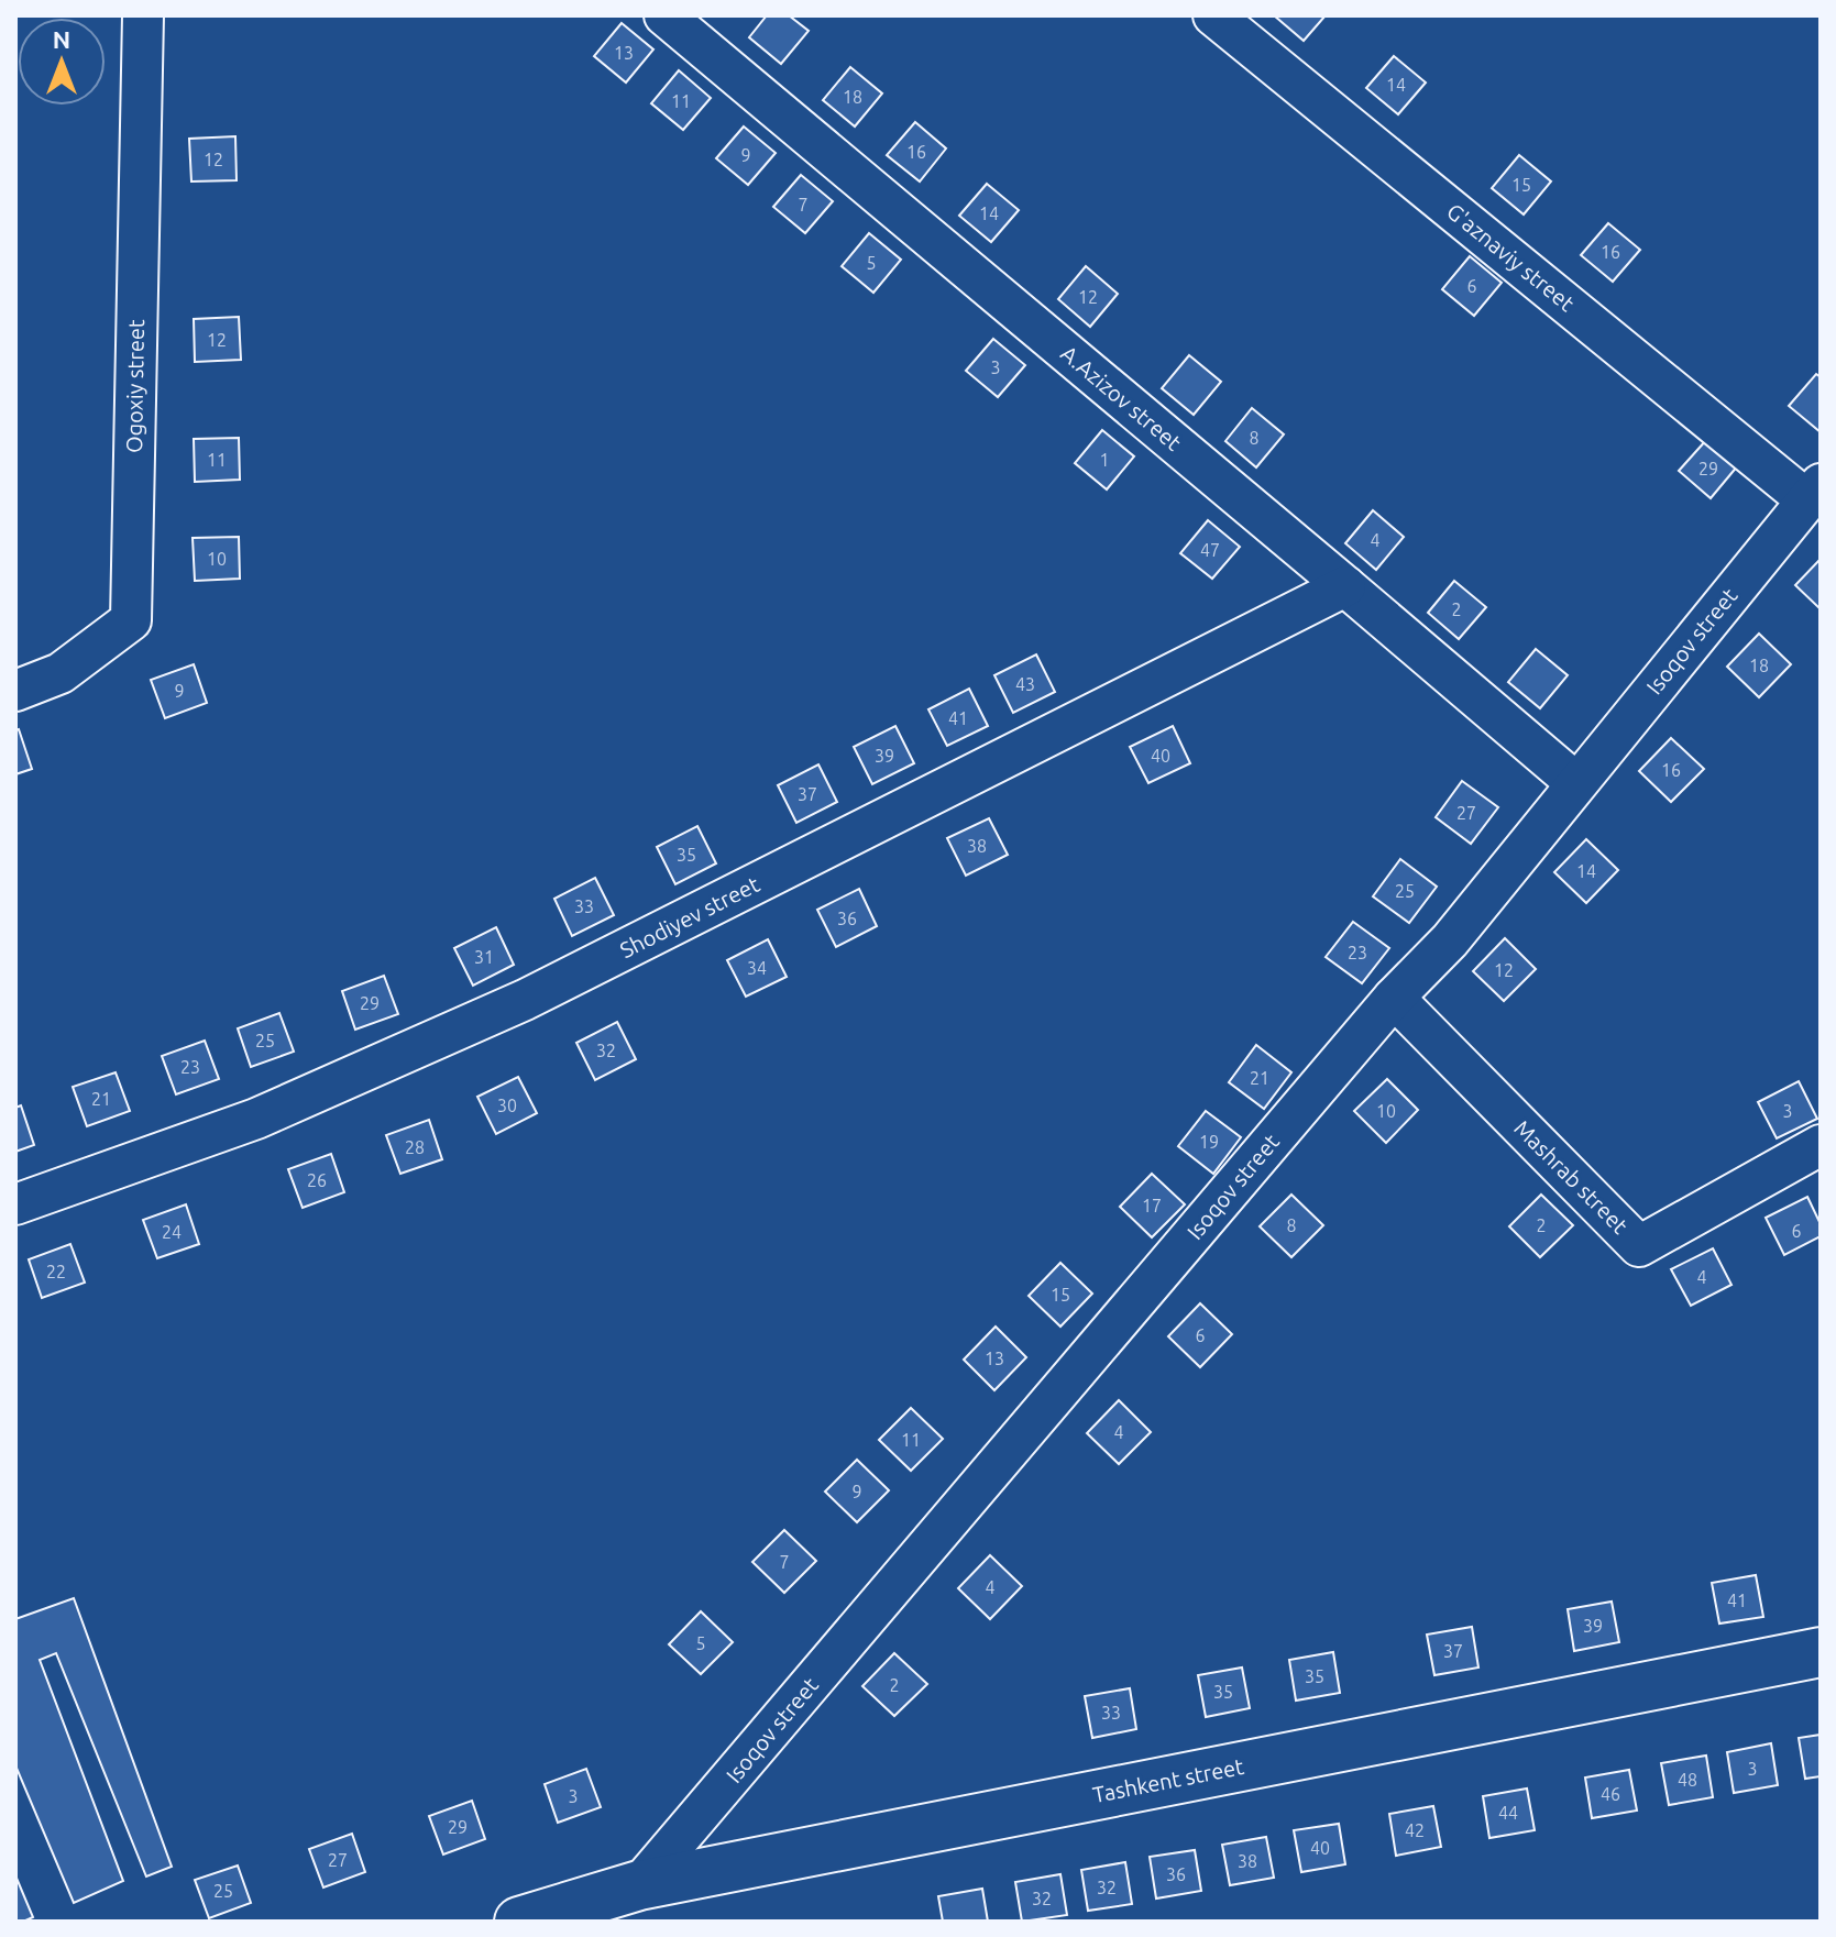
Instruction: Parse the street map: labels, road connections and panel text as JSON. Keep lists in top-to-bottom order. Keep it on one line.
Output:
{"streets":{"main road":["Tashkent street"],"street":["G'aznaviy street","Ogoxiy street","A.Azizov street","Isoqov street","Shodiyev street","Mashrab street"]},"crossings":[["G'aznaviy street","Isoqov street"],["A.Azizov street","Isoqov street"],["A.Azizov street","Shodiyev street"],["Isoqov street","Mashrab street"],["Isoqov street","Tashkent street"]],"house_numbers":["13","14","18","11","16","9","12","15","7","14","16","5","6","12","12","3","8","11","1","29","4","47","10","2","18","43","9","41","39","40","16","37","27","38","35","14","25","33","36","23","31","34","12","29","25","32","23","21","21","30","10","3","19","28","26","17","8","2","6","24","22","4","15","6","13","4","11","9","7","4","41","39","5","37","35","2","35","33","3","48","46","3","44","29","42","40","27","38","36","32","25","32"],"north":"top"}
